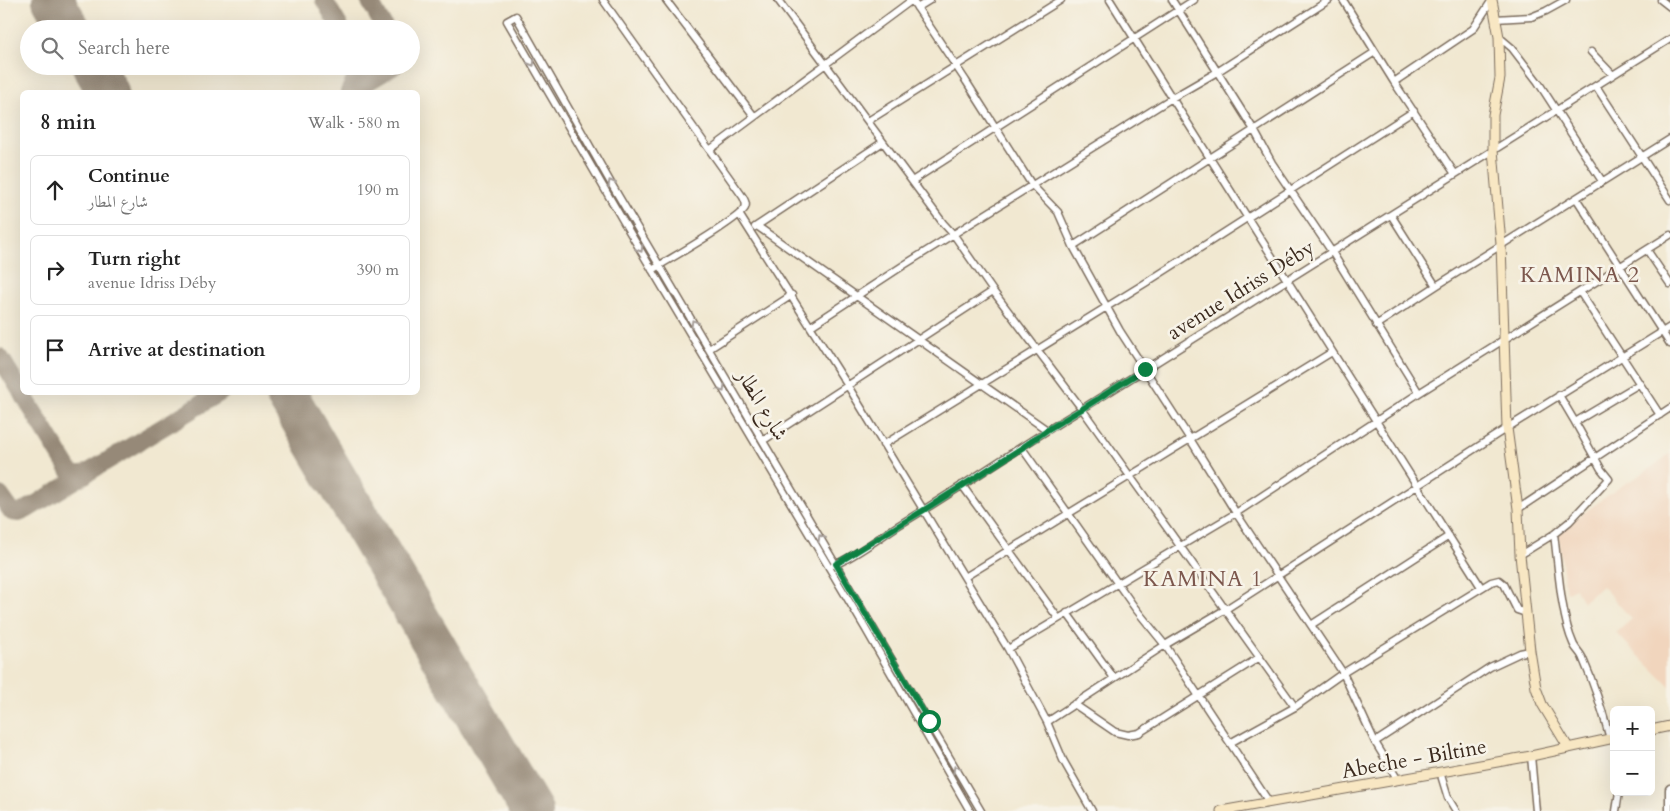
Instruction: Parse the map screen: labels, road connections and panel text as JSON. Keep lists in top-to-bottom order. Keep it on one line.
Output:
{"streets":{"street":["avenue Idriss Déby","شارع المطار","Abeche - Biltine"]},"crossings":[["avenue Idriss Déby","شارع المطار"]],"districts":["KAMINA 2","KAMINA 1"],"page":{"search":"Search here","heading":["8 min","Walk · 580 m"],"list":[["Continue","شارع المطار","190 m"],["Turn right","avenue Idriss Déby","390 m"],"Arrive at destination"],"map_buttons":["+","−"]}}
